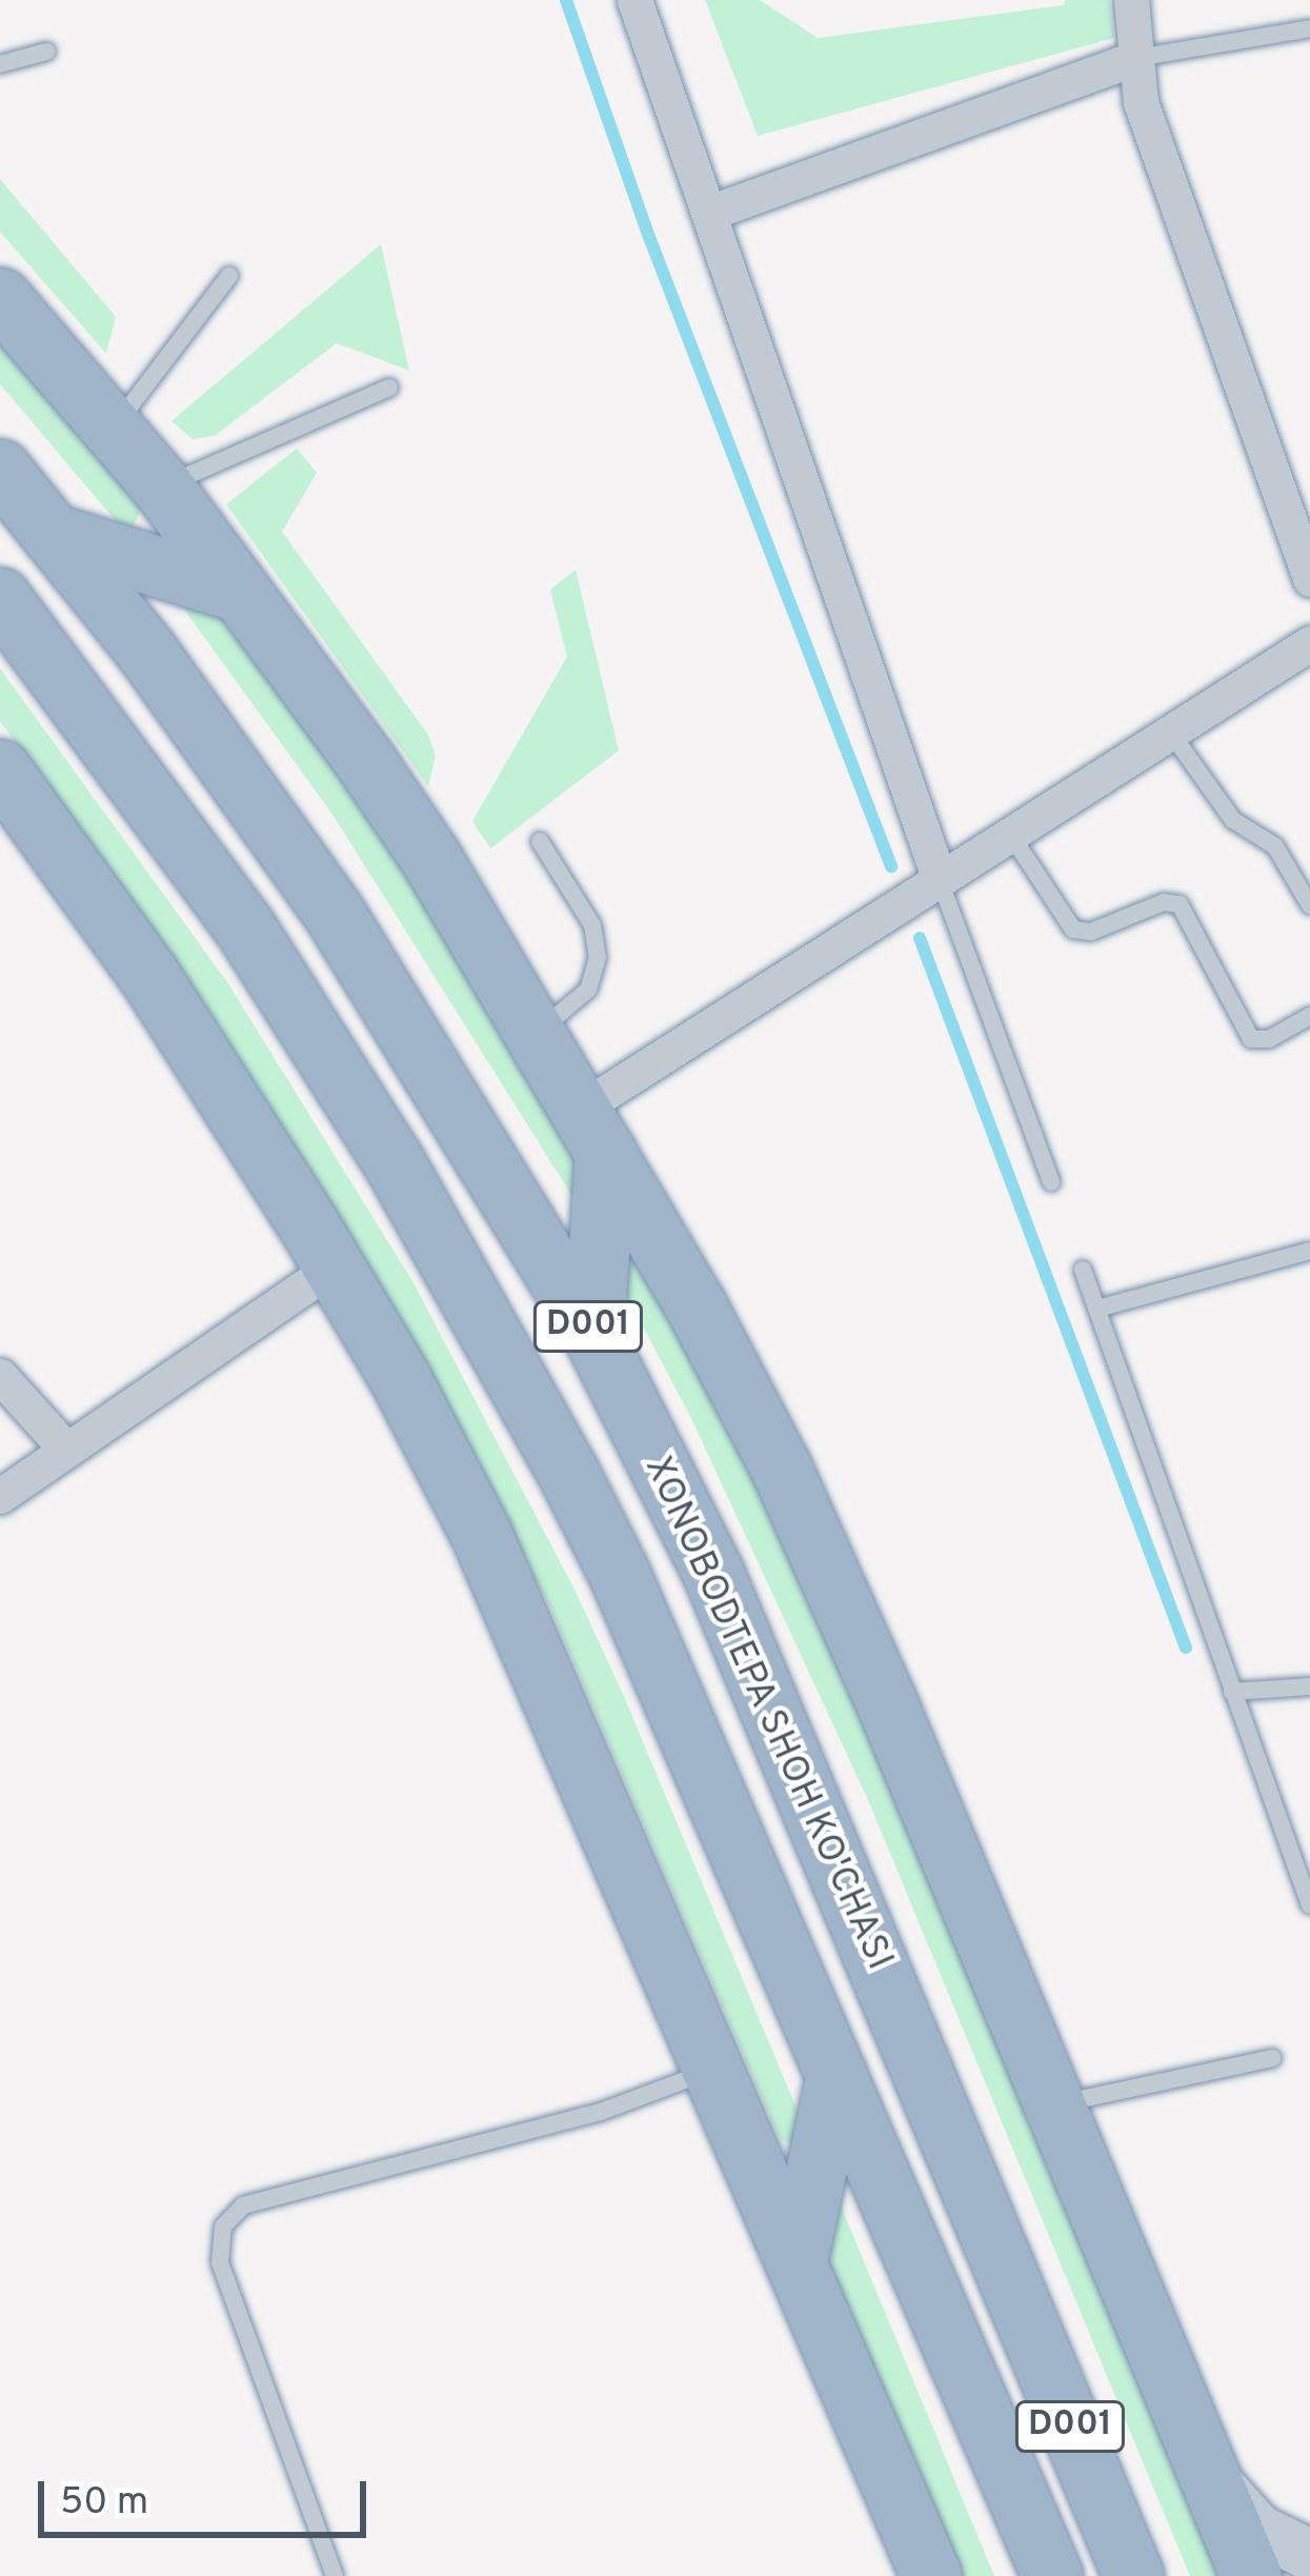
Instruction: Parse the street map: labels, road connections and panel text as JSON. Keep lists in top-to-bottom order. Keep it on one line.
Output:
{"streets":{"highway":["D001","XONOBODTEPA SHOH KO'CHASI"]},"scale_bar":"50 m"}
